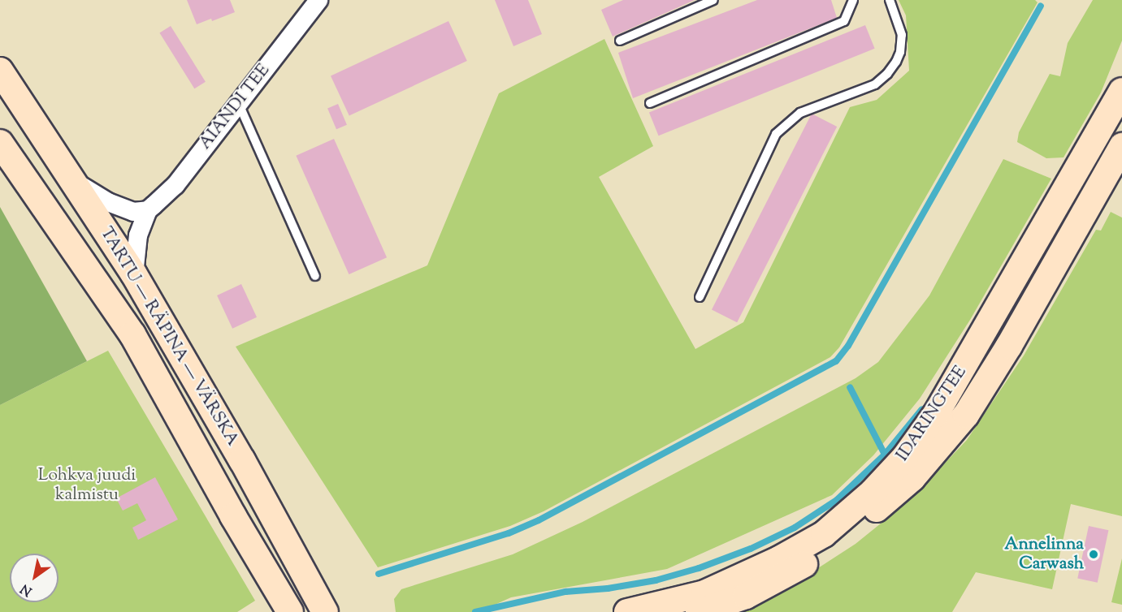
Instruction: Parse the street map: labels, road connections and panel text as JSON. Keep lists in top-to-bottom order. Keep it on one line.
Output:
{"streets":{"main road":["TARTU — RÄPINA — VÄRSKA","IDARINGTEE"],"street":["AIANDI TEE"]},"crossings":[["AIANDI TEE","TARTU — RÄPINA — VÄRSKA"]],"parks":["Lohkva juudi kalmistu"],"places":["Annelinna Carwash"],"north":"bottom left"}
